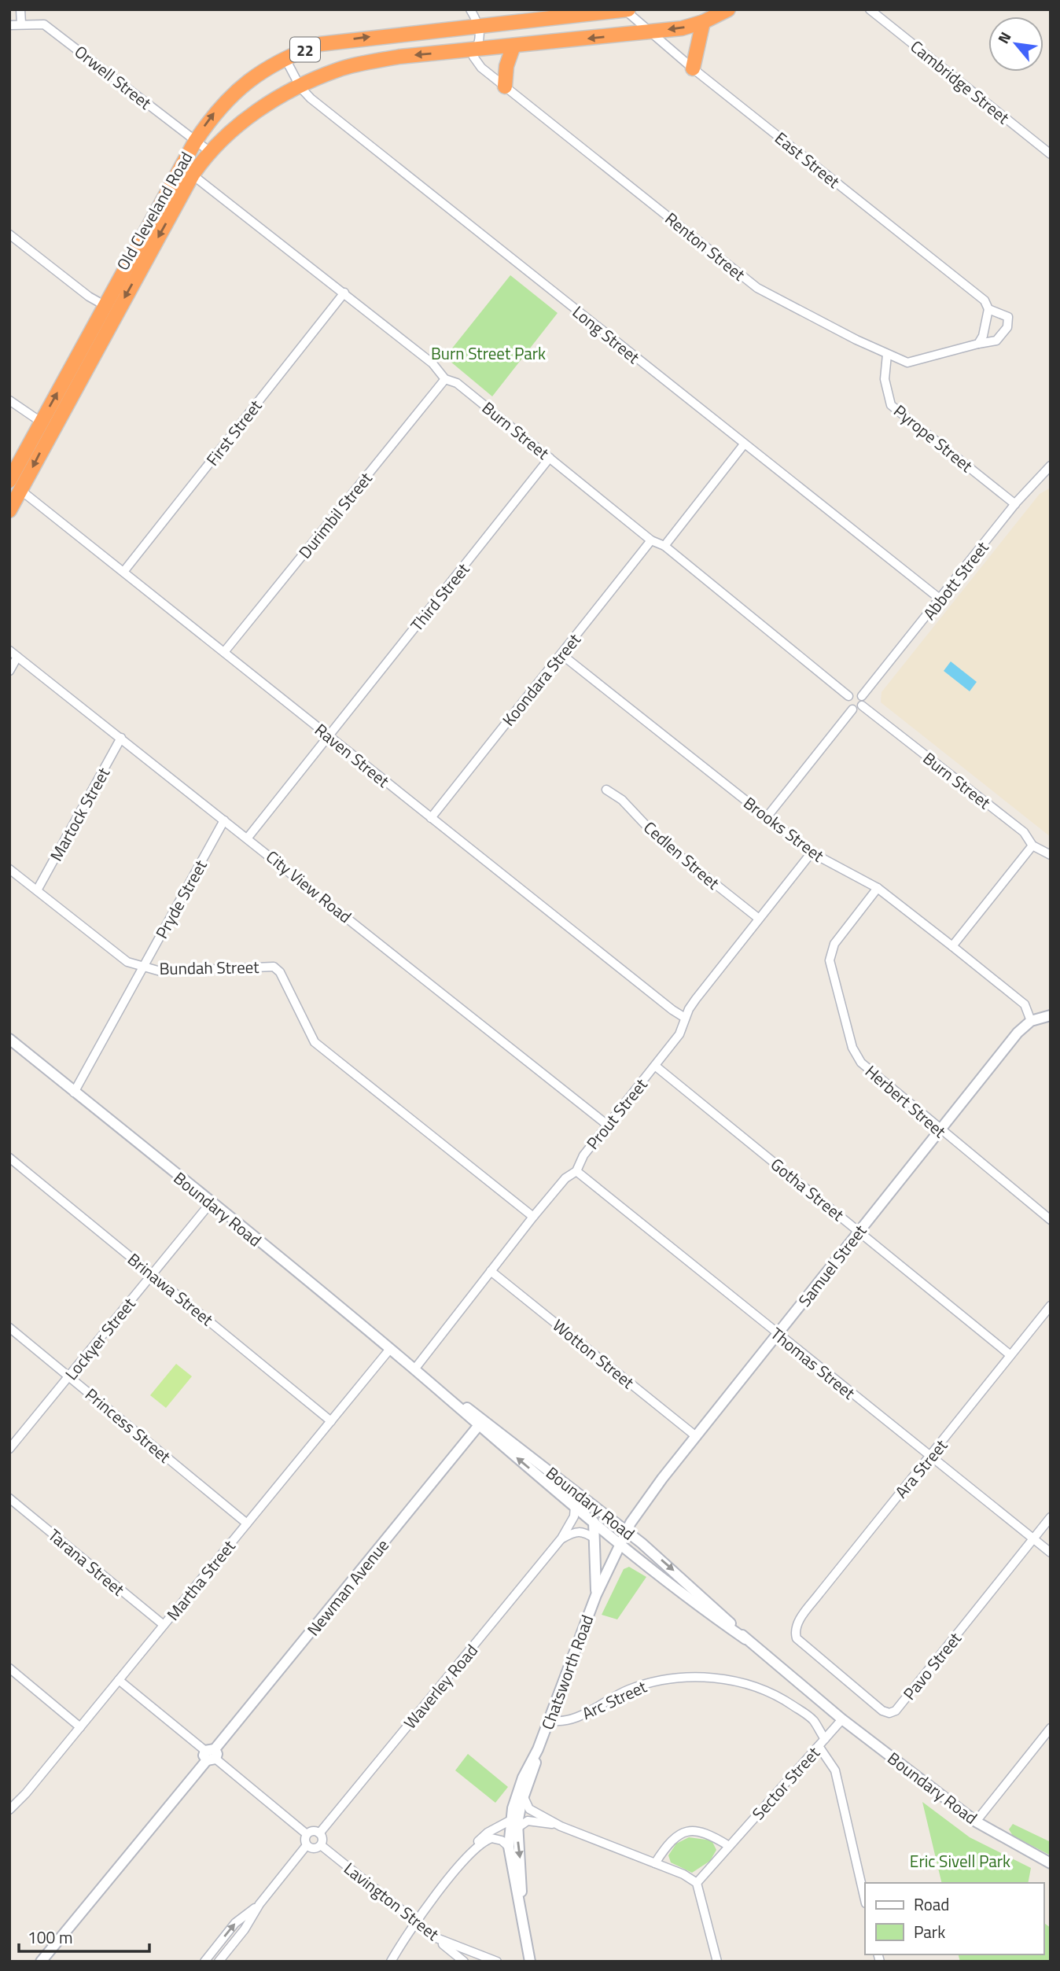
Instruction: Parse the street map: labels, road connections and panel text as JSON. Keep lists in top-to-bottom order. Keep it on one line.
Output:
{"streets":{"highway":["22","Old Cleveland Road"],"main road":["Boundary Road","Samuel Street","Newman Avenue","Chatsworth Road"],"street":["Orwell Street","Cambridge Street","East Street","Renton Street","Long Street","Burn Street","First Street","Pyrope Street","Durimbil Street","Abbott Street","Third Street","Koondara Street","Raven Street","Martock Street","Brooks Street","Cedlen Street","City View Road","Pryde Street","Bundah Street","Herbert Street","Prout Street","Gotha Street","Brinawa Street","Lockyer Street","Wotton Street","Thomas Street","Princess Street","Ara Street","Tarana Street","Martha Street","Pavo Street","Waverley Road","Arc Street","Sector Street","Lavington Street"]},"crossings":[["Orwell Street","Old Cleveland Road"],["East Street","Old Cleveland Road"],["East Street","Renton Street"],["Old Cleveland Road","Renton Street"],["Old Cleveland Road","Long Street"],["Old Cleveland Road","Burn Street"],["Old Cleveland Road","Raven Street"],["Renton Street","Pyrope Street"],["Long Street","Abbott Street"],["Burn Street","First Street"],["Burn Street","Durimbil Street"],["Burn Street","Abbott Street"],["Burn Street","Third Street"],["Burn Street","Koondara Street"],["First Street","Raven Street"],["Pyrope Street","Abbott Street"],["Durimbil Street","Raven Street"],["Third Street","Raven Street"],["Koondara Street","Raven Street"],["Koondara Street","Brooks Street"],["Raven Street","Prout Street"],["Martock Street","City View Road"],["Martock Street","Bundah Street"],["Brooks Street","Herbert Street"],["Brooks Street","Prout Street"],["Brooks Street","Samuel Street"],["Cedlen Street","Prout Street"],["City View Road","Pryde Street"],["City View Road","Prout Street"],["Pryde Street","Bundah Street"],["Pryde Street","Boundary Road"],["Bundah Street","Prout Street"],["Herbert Street","Samuel Street"],["Prout Street","Gotha Street"],["Prout Street","Boundary Road"],["Prout Street","Wotton Street"],["Prout Street","Thomas Street"],["Gotha Street","Samuel Street"],["Gotha Street","Ara Street"],["Boundary Road","Samuel Street"],["Boundary Road","Lockyer Street"],["Boundary Road","Martha Street"],["Boundary Road","Newman Avenue"],["Boundary Road","Chatsworth Road"],["Boundary Road","Waverley Road"],["Boundary Road","Sector Street"],["Samuel Street","Wotton Street"],["Samuel Street","Thomas Street"],["Samuel Street","Chatsworth Road"],["Brinawa Street","Lockyer Street"],["Brinawa Street","Martha Street"],["Lockyer Street","Princess Street"],["Thomas Street","Ara Street"],["Thomas Street","Pavo Street"],["Princess Street","Martha Street"],["Ara Street","Pavo Street"],["Tarana Street","Martha Street"],["Chatsworth Road","Arc Street"],["Waverley Road","Lavington Street"],["Arc Street","Sector Street"]],"parks":["Burn Street Park","Eric Sivell Park"],"legend":["Road","Park"],"scale_bar":"100 m","north":"top left"}
